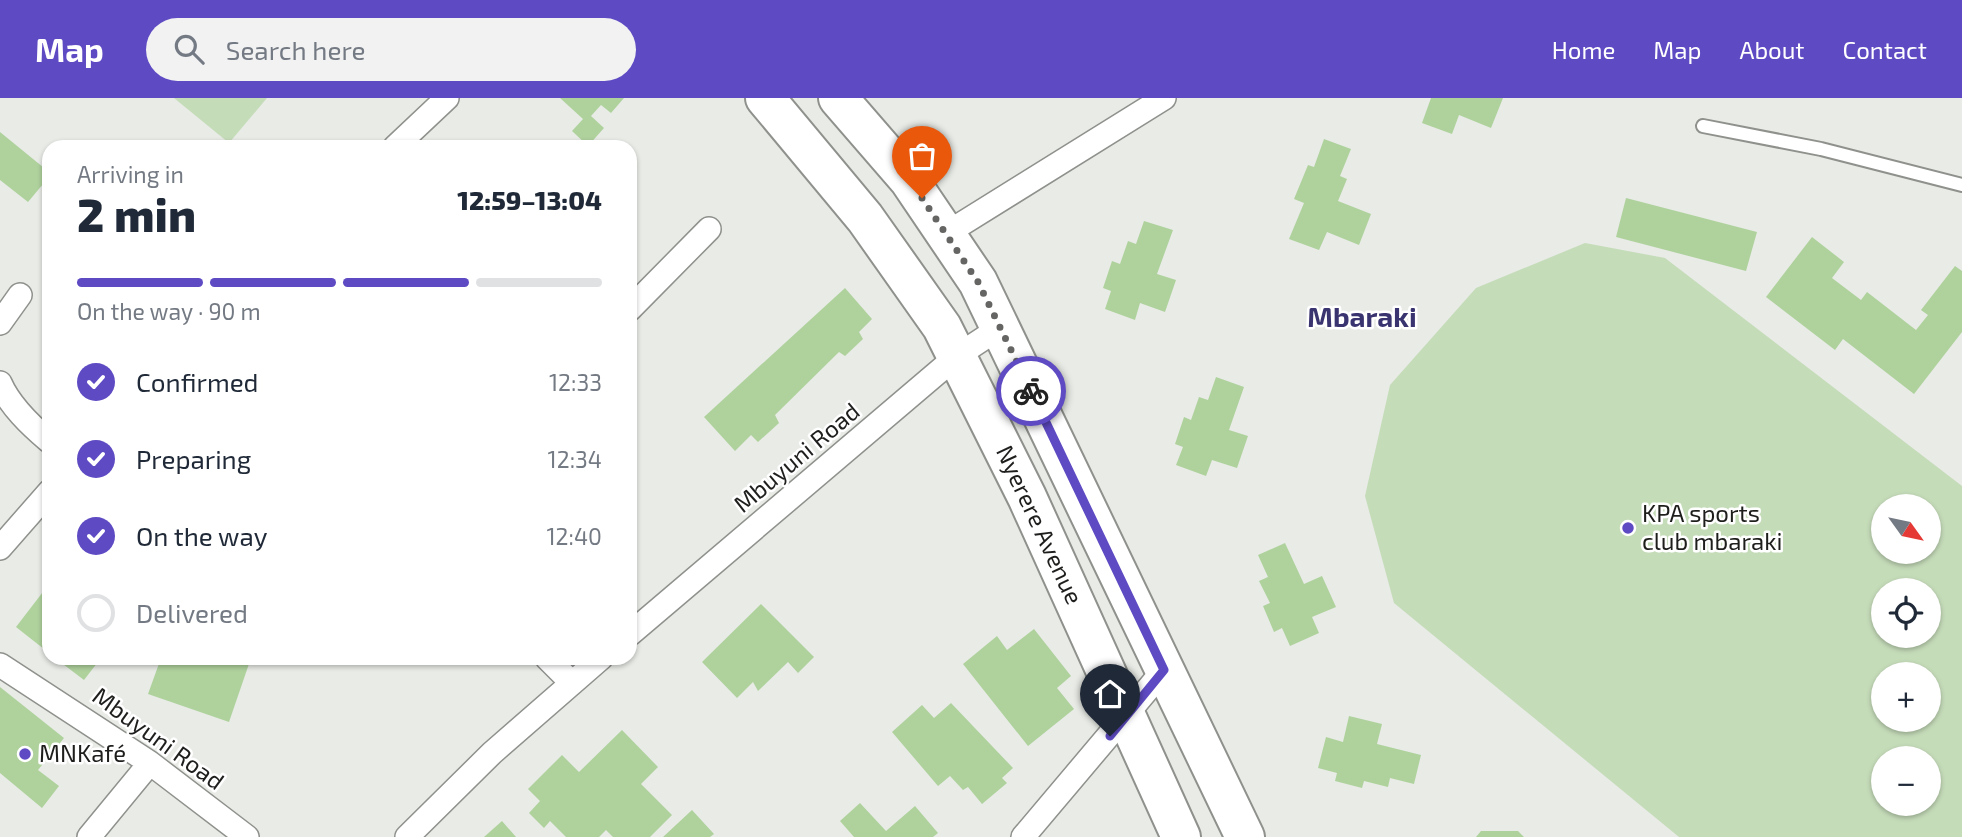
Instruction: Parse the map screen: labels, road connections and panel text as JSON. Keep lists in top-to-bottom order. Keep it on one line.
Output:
{"streets":{"highway":["Nyerere Avenue"],"street":["Mbuyuni Road"]},"crossings":[["Mbuyuni Road","Nyerere Avenue"]],"districts":["Mbaraki"],"places":["KPA sports club mbaraki","MNKafé"],"north":"bottom right","page":{"header":"Map","search":"Search here","nav":["Home","Map","About","Contact"],"heading":["2 min","Arriving in","12:59–13:04"],"bar":"On the way · 90 m","list":[["Confirmed","12:33"],["Preparing","12:34"],["On the way","12:40"],"Delivered"],"map_buttons":["+","−"]}}
